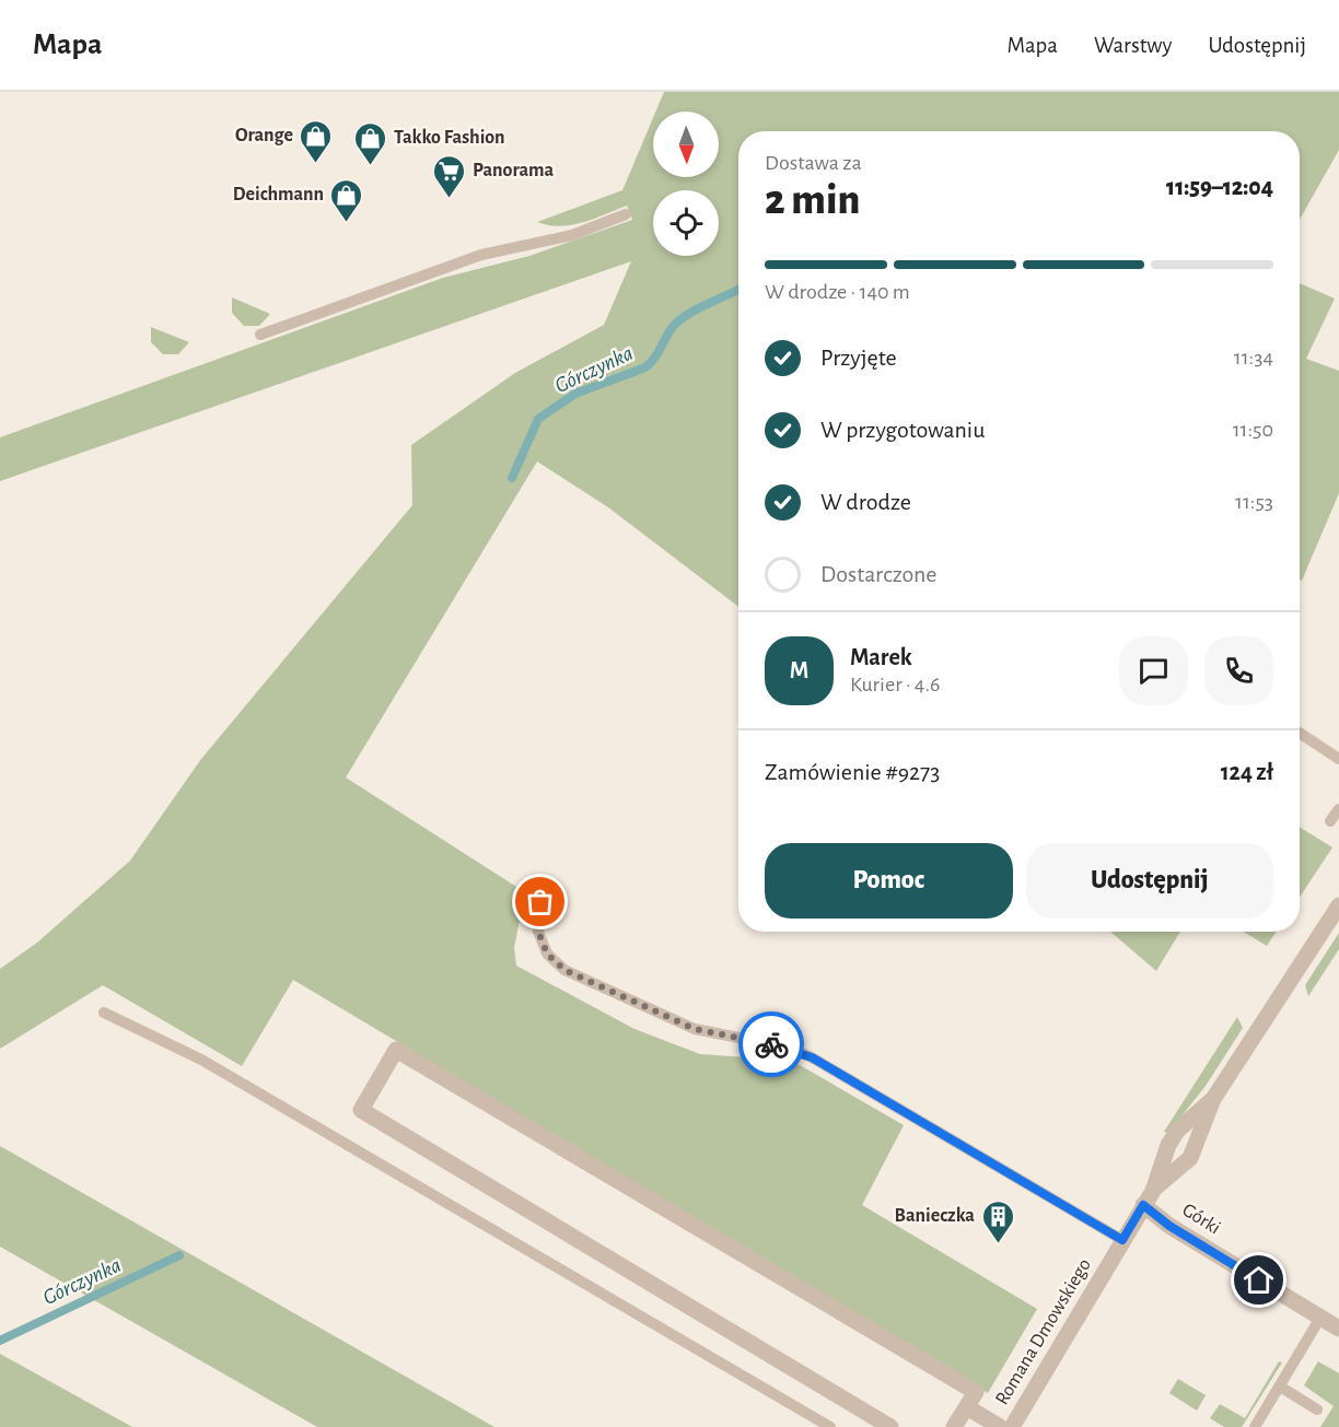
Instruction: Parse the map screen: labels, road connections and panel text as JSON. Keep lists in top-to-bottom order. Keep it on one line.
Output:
{"streets":{"street":["Górki","Romana Dmowskiego"]},"crossings":[["Górki","Romana Dmowskiego"]],"water":["Górczynka"],"places":{"shop":["Orange","Takko Fashion","Deichmann"],"supermarket":["Panorama"],"building":["Banieczka"]},"north":"bottom","page":{"header":"Mapa","nav":["Mapa","Warstwy","Udostępnij"],"heading":["2 min","Dostawa za","11:59–12:04"],"panel":["Marek","Kurier · 4.6","Zamówienie #9273","124 zł"],"bar":"W drodze · 140 m","list":[["Przyjęte","11:34"],["W przygotowaniu","11:50"],["W drodze","11:53"],"Dostarczone"],"round":"M","buttons":["Pomoc","Udostępnij"]}}
